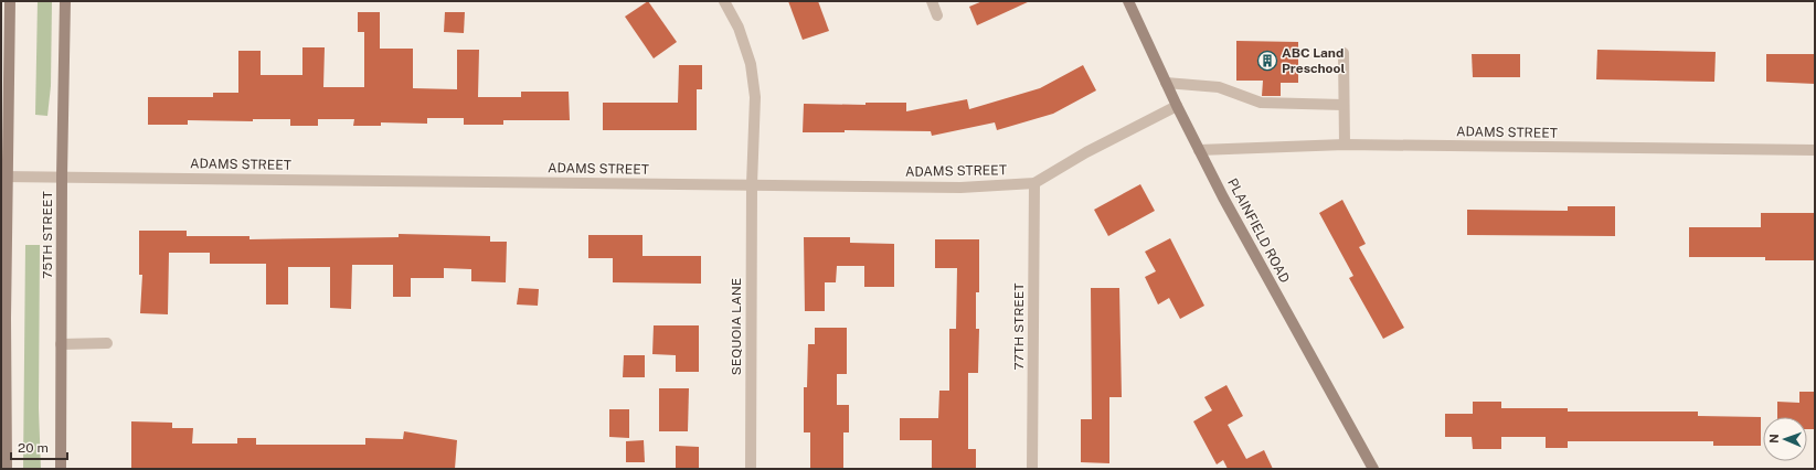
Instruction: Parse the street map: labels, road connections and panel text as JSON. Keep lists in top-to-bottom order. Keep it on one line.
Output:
{"streets":{"main road":["PLAINFIELD ROAD","75TH STREET"],"street":["ADAMS STREET","SEQUOIA LANE","77TH STREET"]},"crossings":[["ADAMS STREET","PLAINFIELD ROAD"],["ADAMS STREET","75TH STREET"],["ADAMS STREET","SEQUOIA LANE"],["ADAMS STREET","77TH STREET"]],"places":{"building":["ABC Land Preschool"]},"scale_bar":"20 m","north":"left"}
